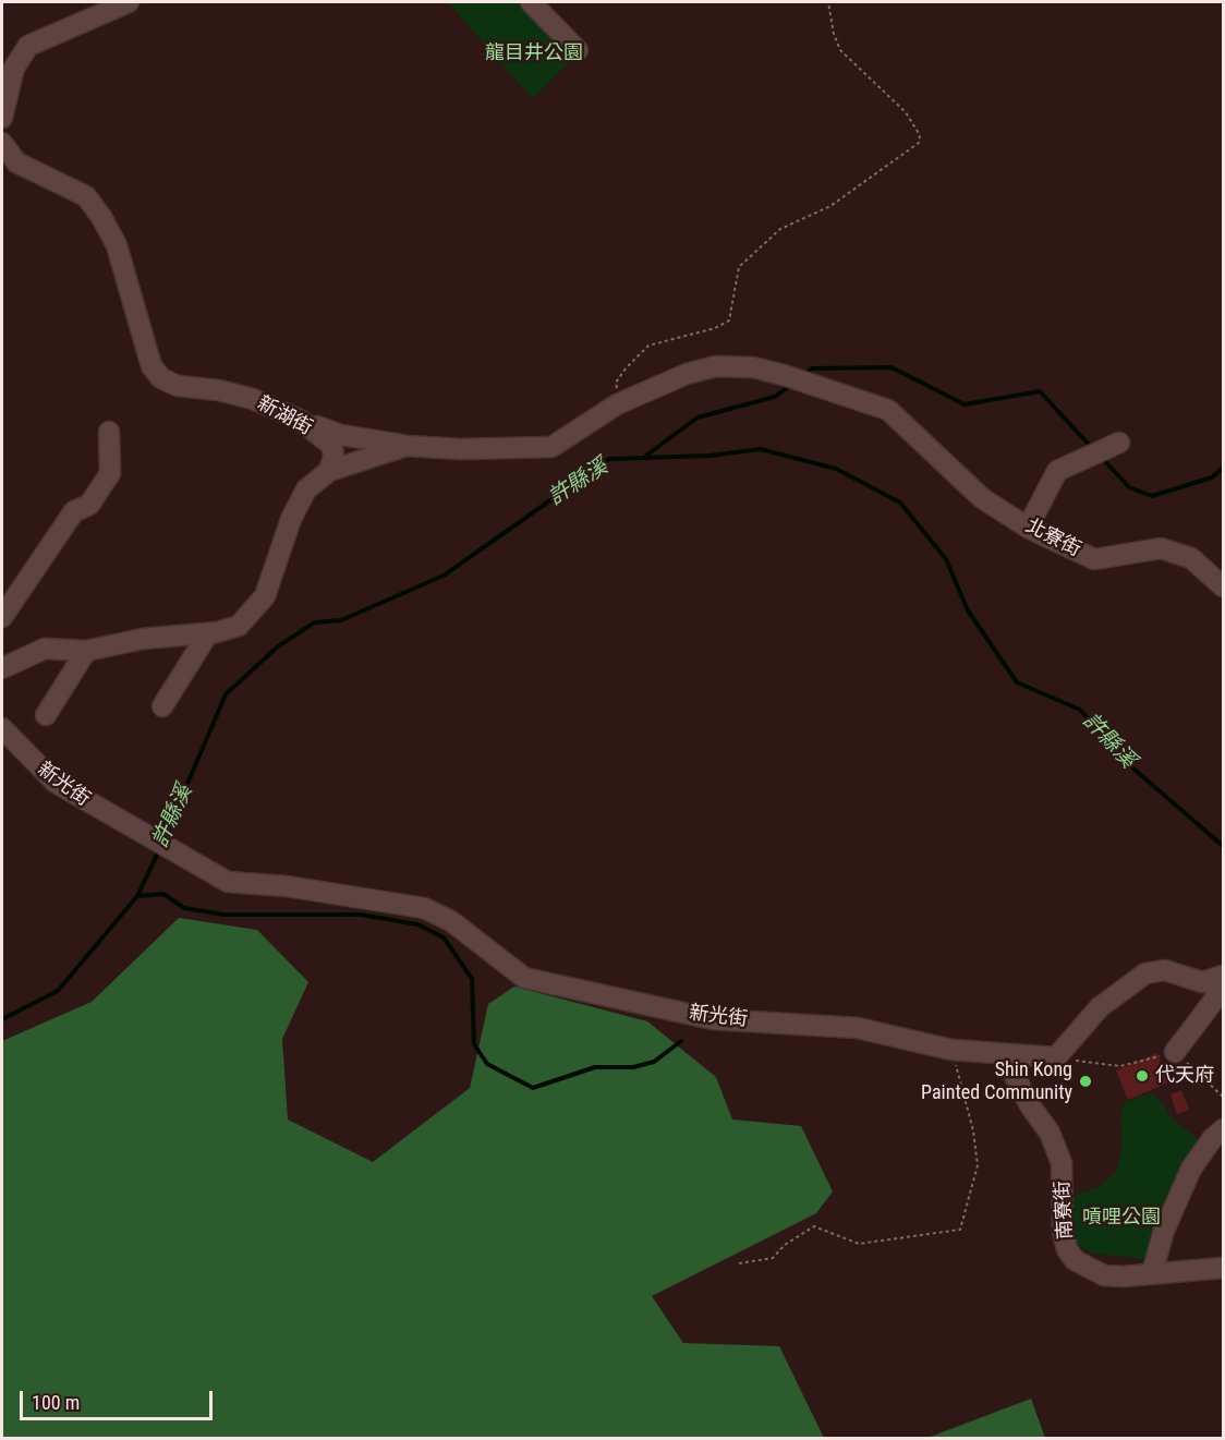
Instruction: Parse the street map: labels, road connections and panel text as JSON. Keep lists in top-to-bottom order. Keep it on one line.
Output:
{"streets":{"street":["新湖街","北寮街","新光街","南寮街"]},"crossings":[["新湖街","北寮街"],["新光街","南寮街"]],"water":["許縣溪"],"parks":["龍目井公園","嗊哩公園"],"places":["代天府","Shin Kong Painted Community"],"scale_bar":"100 m"}
